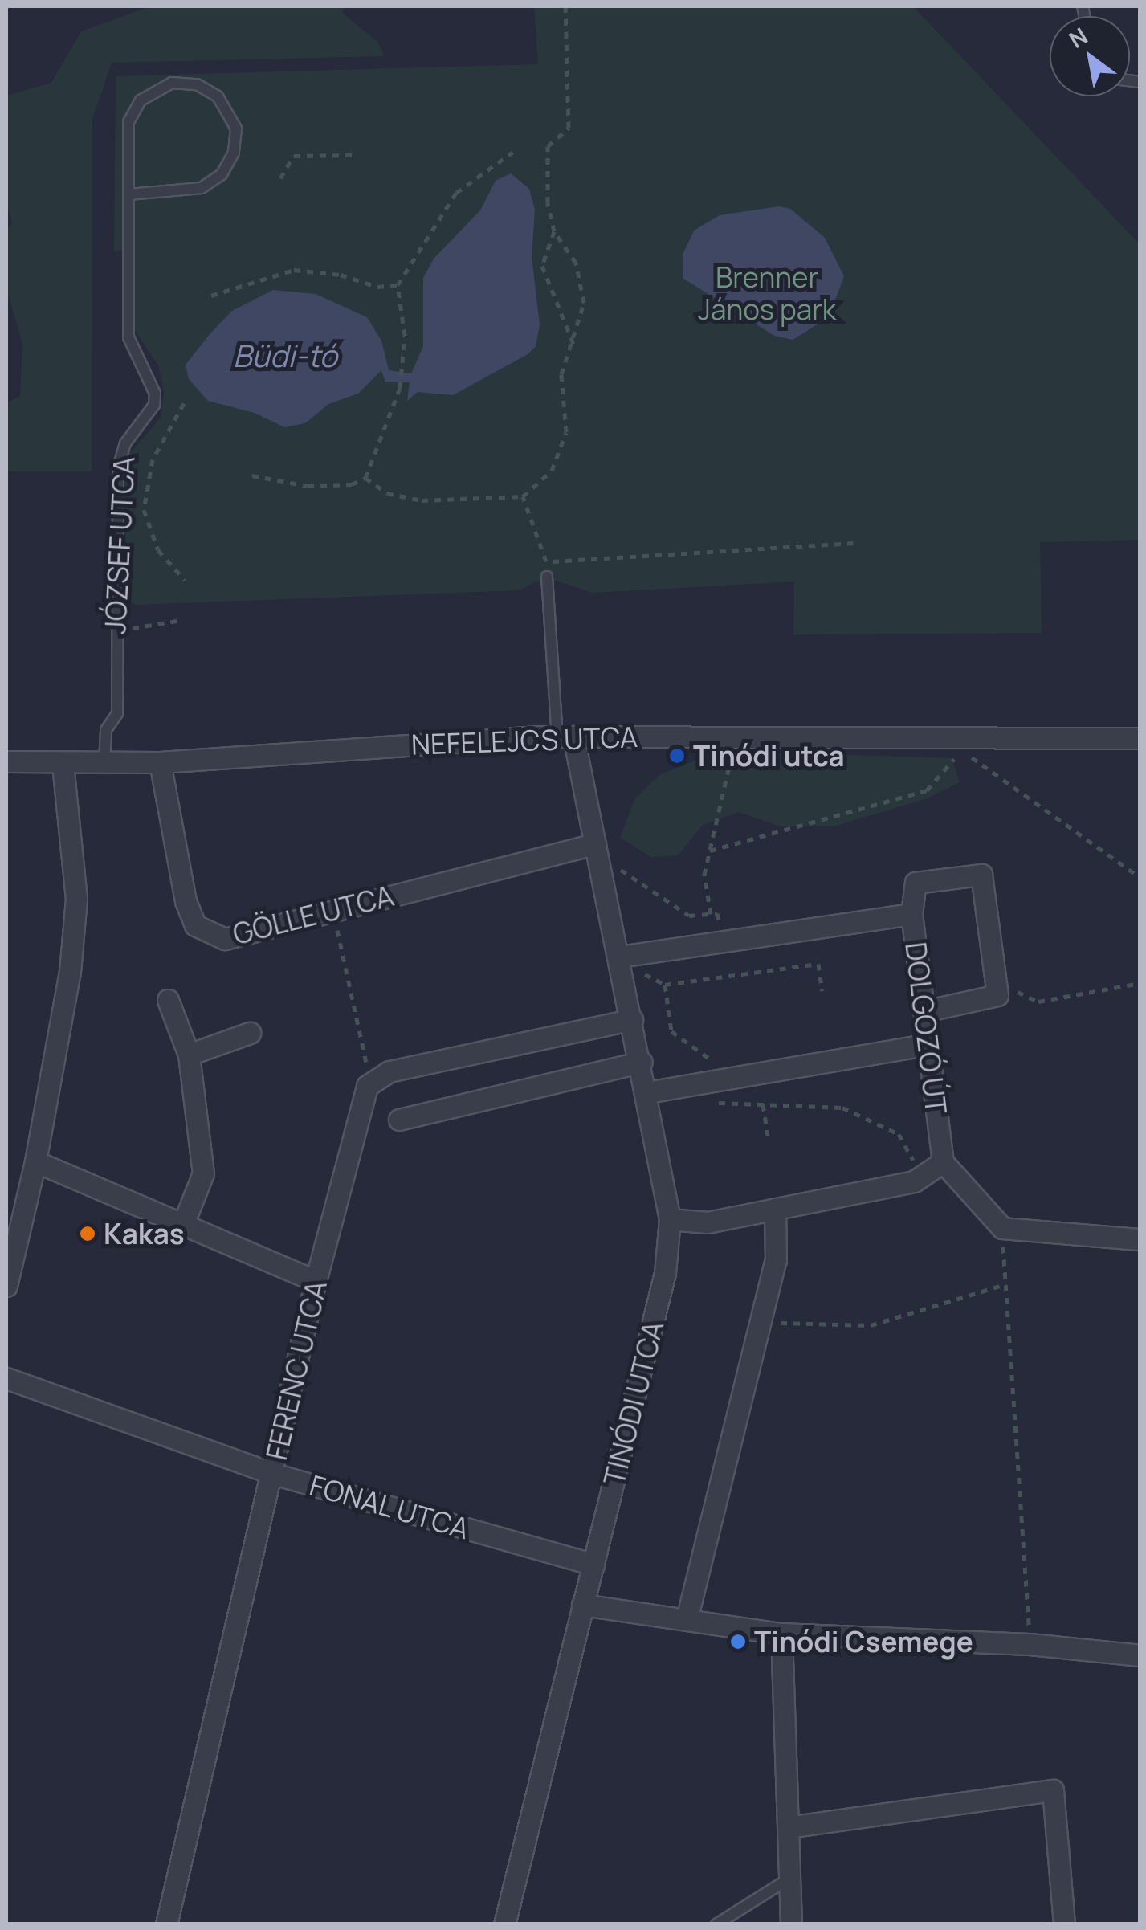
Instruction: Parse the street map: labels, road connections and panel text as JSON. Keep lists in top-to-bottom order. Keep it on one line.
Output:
{"streets":{"street":["NEFELEJCS UTCA","GÖLLE UTCA","DOLGOZÓ ÚT","FERENC UTCA","TINÓDI UTCA","FONAL UTCA"],"lane":["JÓZSEF UTCA"]},"crossings":[["JÓZSEF UTCA","NEFELEJCS UTCA"],["NEFELEJCS UTCA","GÖLLE UTCA"],["NEFELEJCS UTCA","TINÓDI UTCA"],["GÖLLE UTCA","TINÓDI UTCA"],["DOLGOZÓ ÚT","TINÓDI UTCA"],["FERENC UTCA","FONAL UTCA"],["TINÓDI UTCA","FONAL UTCA"]],"water":["Büdi-tó"],"parks":["Brenner János park"],"places":["Tinódi utca","Kakas","Tinódi Csemege"],"north":"top left"}
